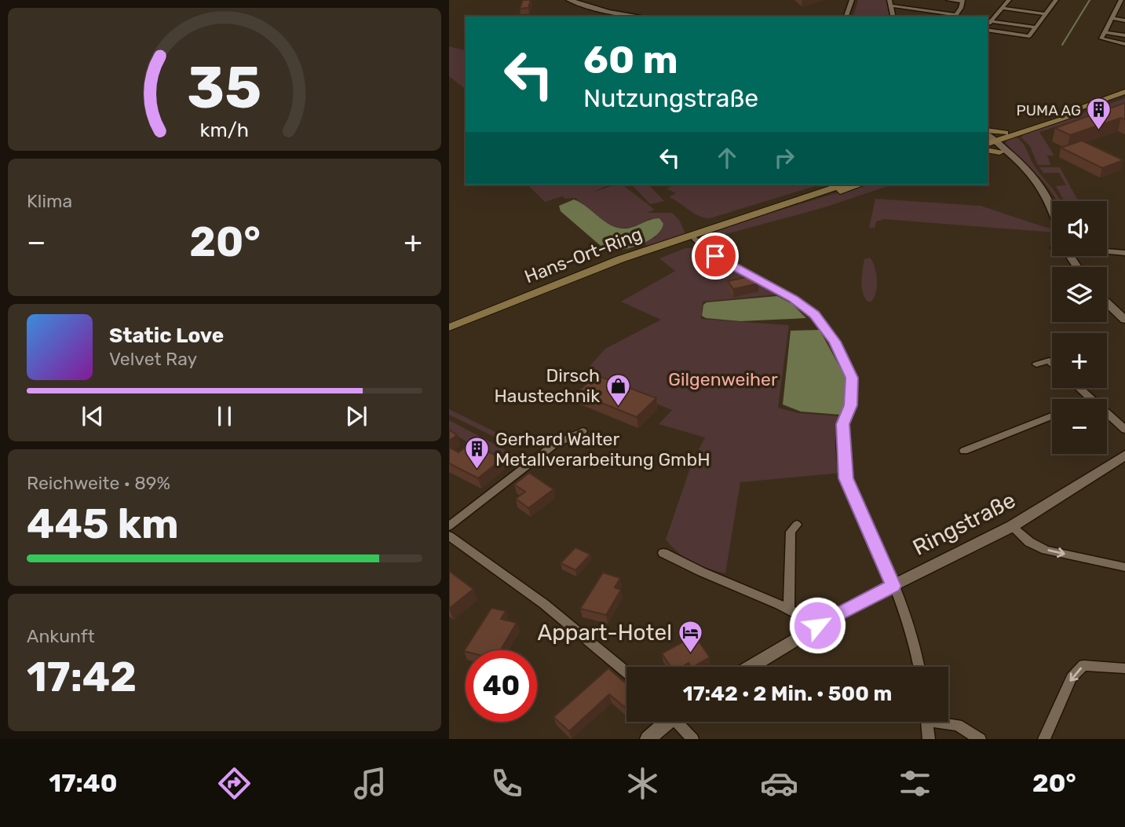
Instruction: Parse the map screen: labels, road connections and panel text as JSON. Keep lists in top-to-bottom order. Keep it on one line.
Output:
{"streets":{"main road":["Hans-Ort-Ring"],"street":["Ringstraße"]},"parks":["Gilgenweiher"],"places":{"building":["PUMA AG","Gerhard Walter Metallverarbeitung GmbH"],"shop":["Dirsch Haustechnik"],"hotel":["Appart-Hotel"]},"page":{"turn":["60 m","Nutzungstraße"],"tile":["Klima",["Reichweite · 89%","445 km"],["Ankunft","17:42"]],"map_buttons":["+","−"],"heat":["−","20°","+"],"song":["Static Love","Velvet Ray"],"limit":"40","trip":"17:42 · 2 Min. · 500 m","tabs":["17:40","20°"],"gauge":["35","km/h"]}}
